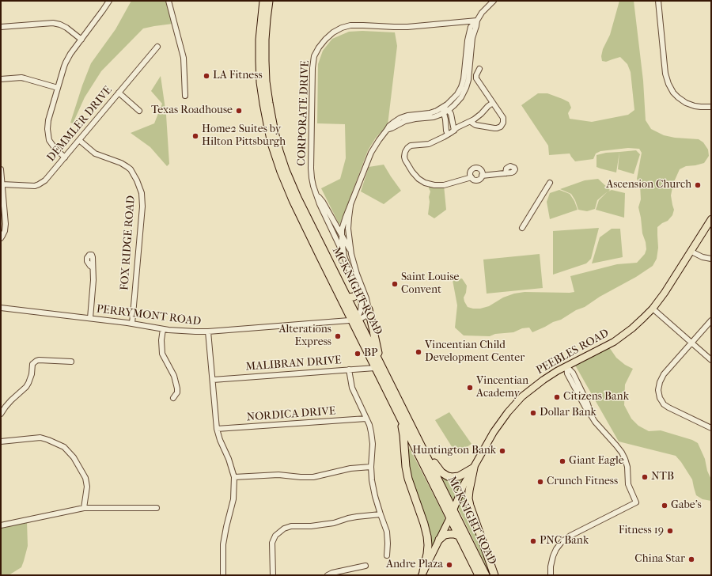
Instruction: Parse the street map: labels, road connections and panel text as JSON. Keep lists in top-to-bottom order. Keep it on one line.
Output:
{"streets":{"highway":["MCKNIGHT ROAD"],"main road":["PEEBLES ROAD"],"street":["CORPORATE DRIVE","DEMMLER DRIVE","FOX RIDGE ROAD","PERRYMONT ROAD","MALIBRAN DRIVE","NORDICA DRIVE"]},"crossings":[["DEMMLER DRIVE","FOX RIDGE ROAD"],["FOX RIDGE ROAD","PERRYMONT ROAD"],["MCKNIGHT ROAD","PERRYMONT ROAD"],["MCKNIGHT ROAD","PEEBLES ROAD"],["MCKNIGHT ROAD","MALIBRAN DRIVE"]],"places":["LA Fitness","Texas Roadhouse","Home2 Suites by Hilton Pittsburgh","Ascension Church","Saint Louise Convent","Alterations Express","Vincentian Child Development Center","BP","Vincentian Academy","Citizens Bank","Dollar Bank","Huntington Bank","Giant Eagle","NTB","Crunch Fitness","Gabe's","Fitness 19","PNC Bank","China Star","Andre Plaza"]}
